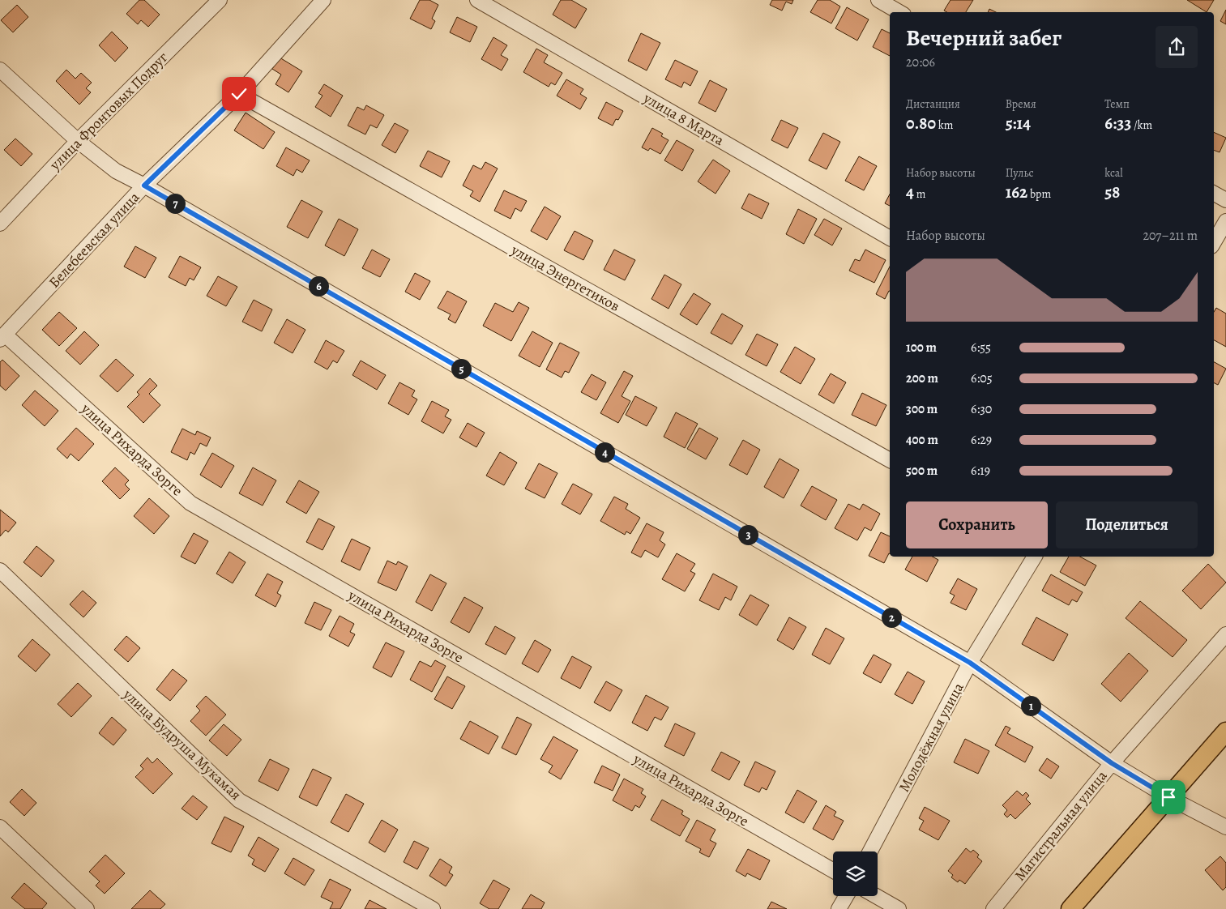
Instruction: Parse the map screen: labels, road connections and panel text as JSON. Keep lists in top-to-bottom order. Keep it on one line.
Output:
{"streets":{"street":["улица Фронтовых Подруг","улица 8 Марта","Белебеевская улица","улица Энергетиков","улица Рихарда Зорге","Молодёжная улица","улица Будруша Мукамая","Магистральная улица"]},"crossings":[["Белебеевская улица","улица Энергетиков"],["Белебеевская улица","улица Рихарда Зорге"]],"page":{"heading":["Вечерний забег","20:06"],"stats":[["Дистанция","0.80 km"],["Время","5:14"],["Темп","6:33 /km"],["Набор высоты","4 m"],["Пульс","162 bpm"],["kcal","58"]],"pins":["7","6","5","4","3","2","1"],"chart":["Набор высоты","207–211 m"],"list":[{"name":"100 m","note":"6:55"},{"name":"200 m","note":"6:05"},{"name":"300 m","note":"6:30"},{"name":"400 m","note":"6:29"},{"name":"500 m","note":"6:19"}],"buttons":["Сохранить","Поделиться"]}}
